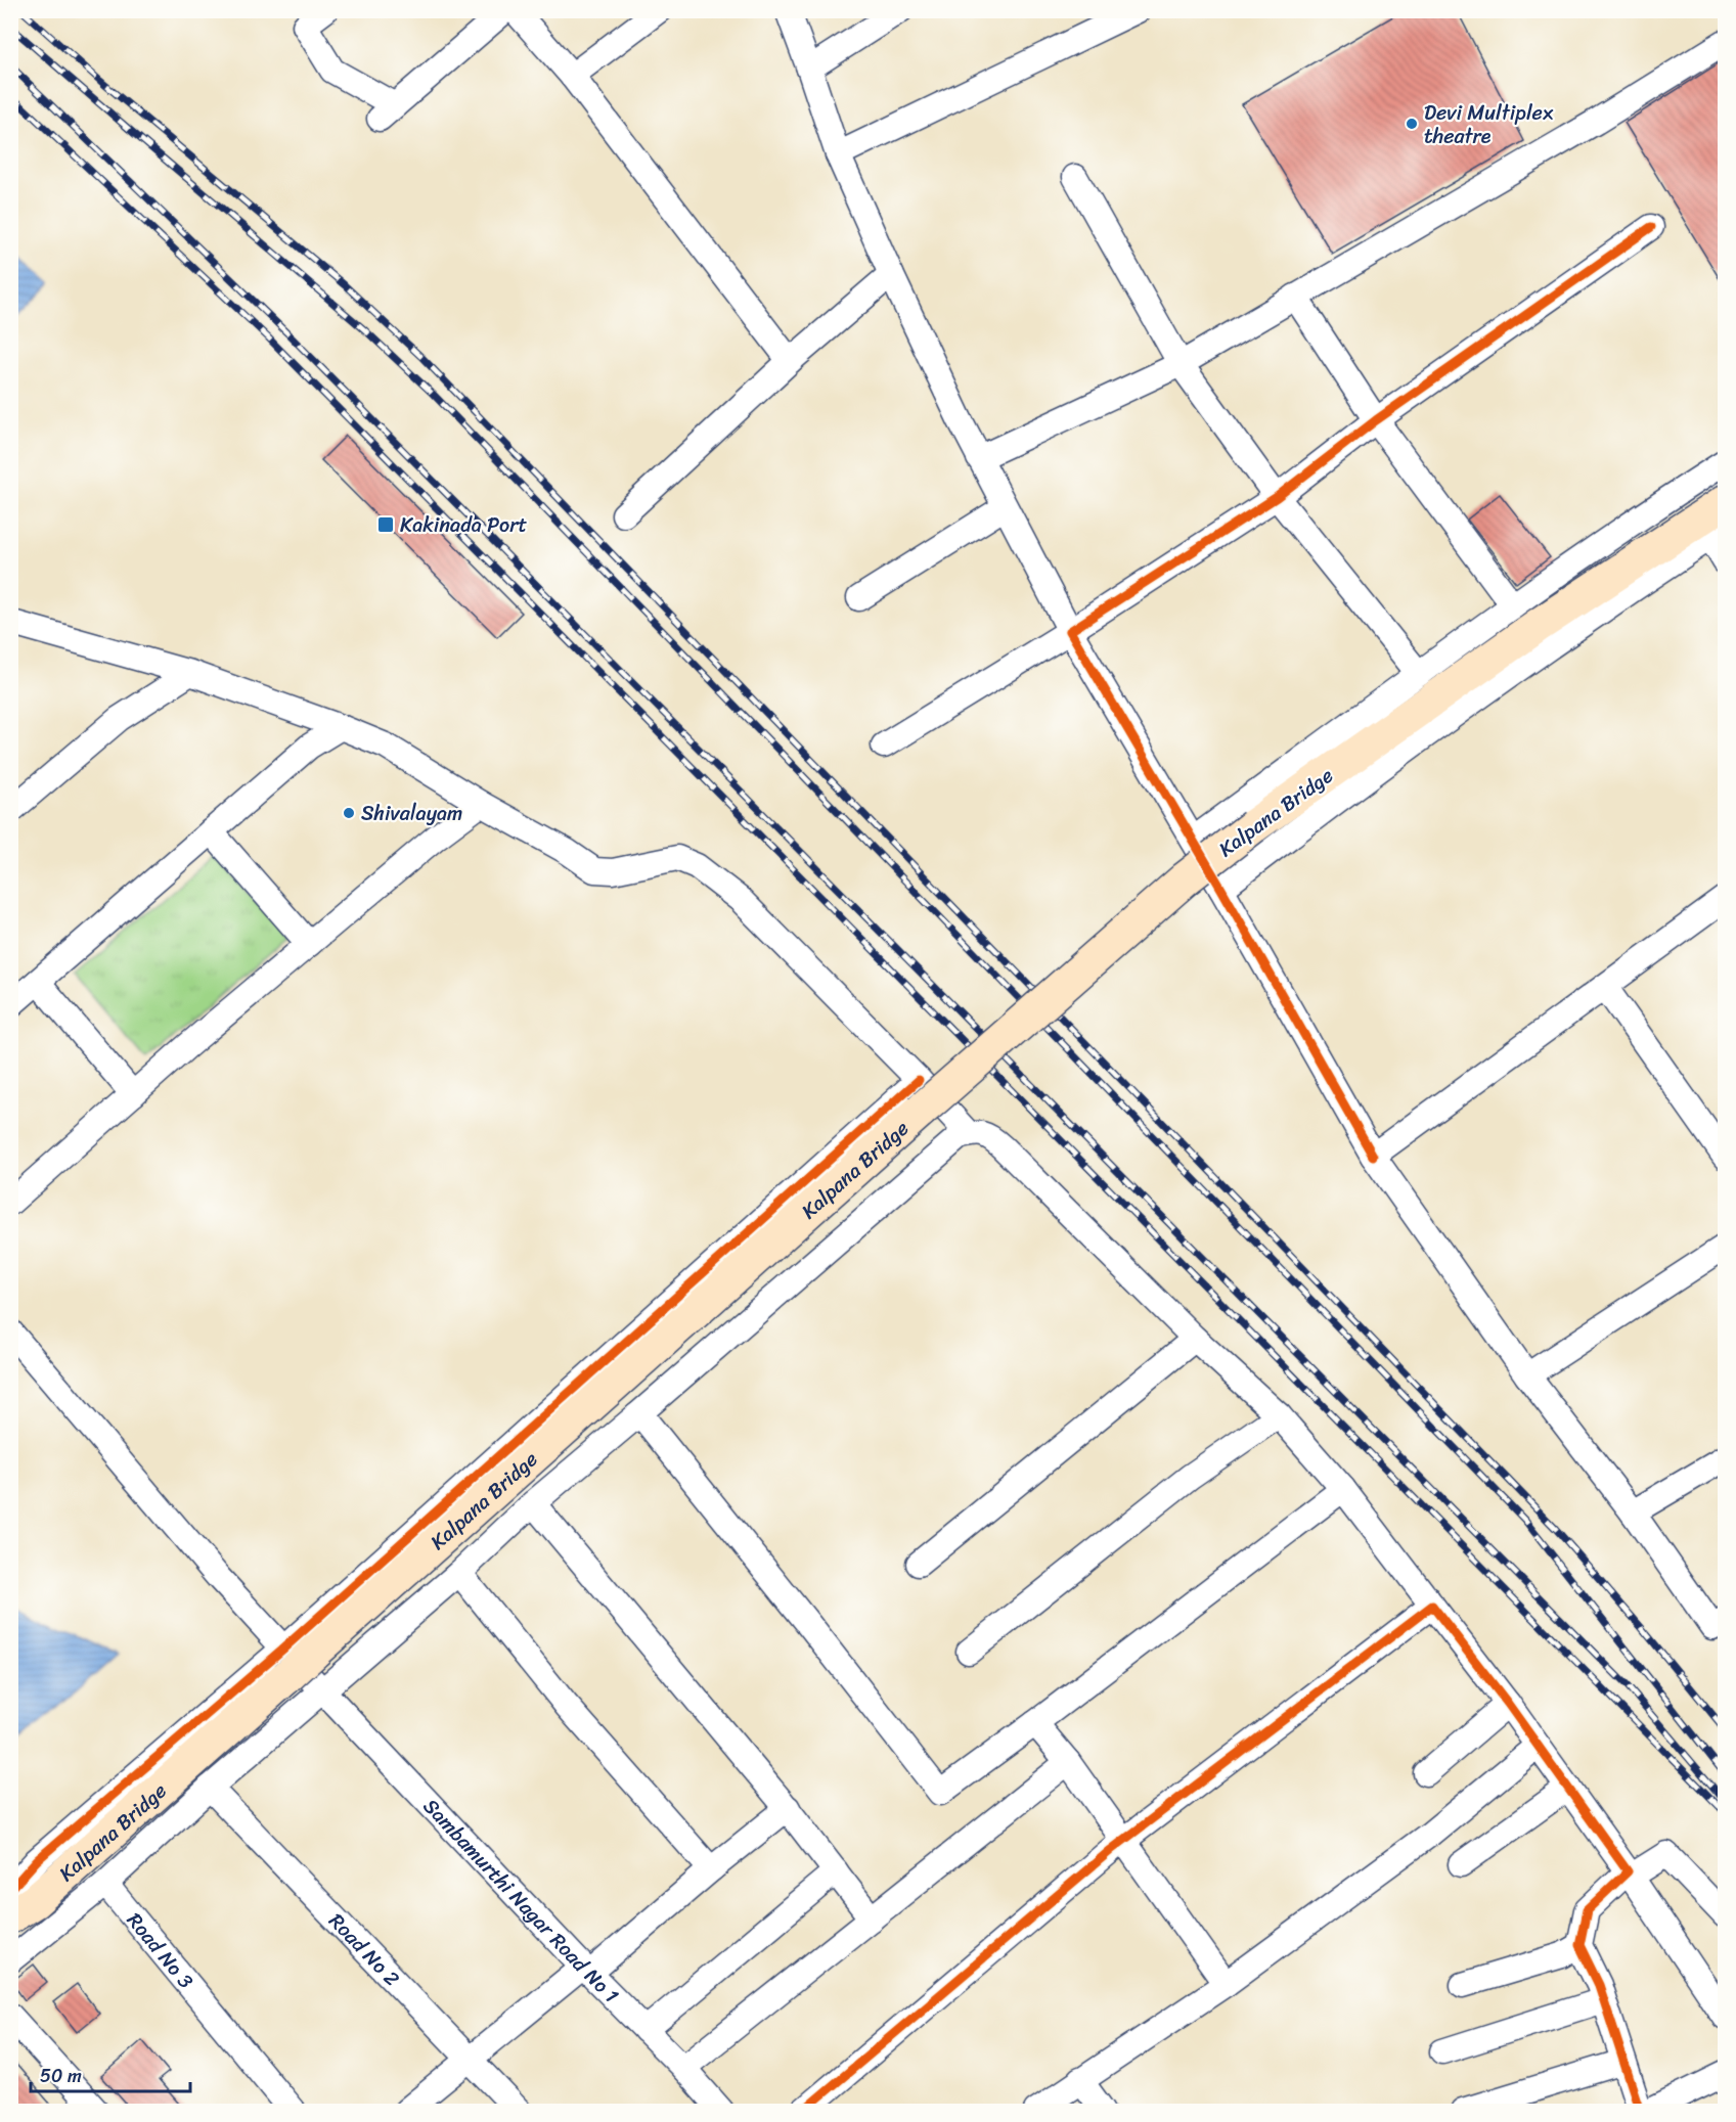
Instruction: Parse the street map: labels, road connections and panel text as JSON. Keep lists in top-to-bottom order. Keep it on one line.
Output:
{"streets":{"main road":["Kalpana Bridge"],"street":["Sambamurthi Nagar Road No 1","Road No 3","Road No 2"]},"crossings":[["Kalpana Bridge","Sambamurthi Nagar Road No 1"]],"places":{"other":["Devi Multiplex theatre","Shivalayam"],"transit":["Kakinada Port"]},"scale_bar":"50 m"}
